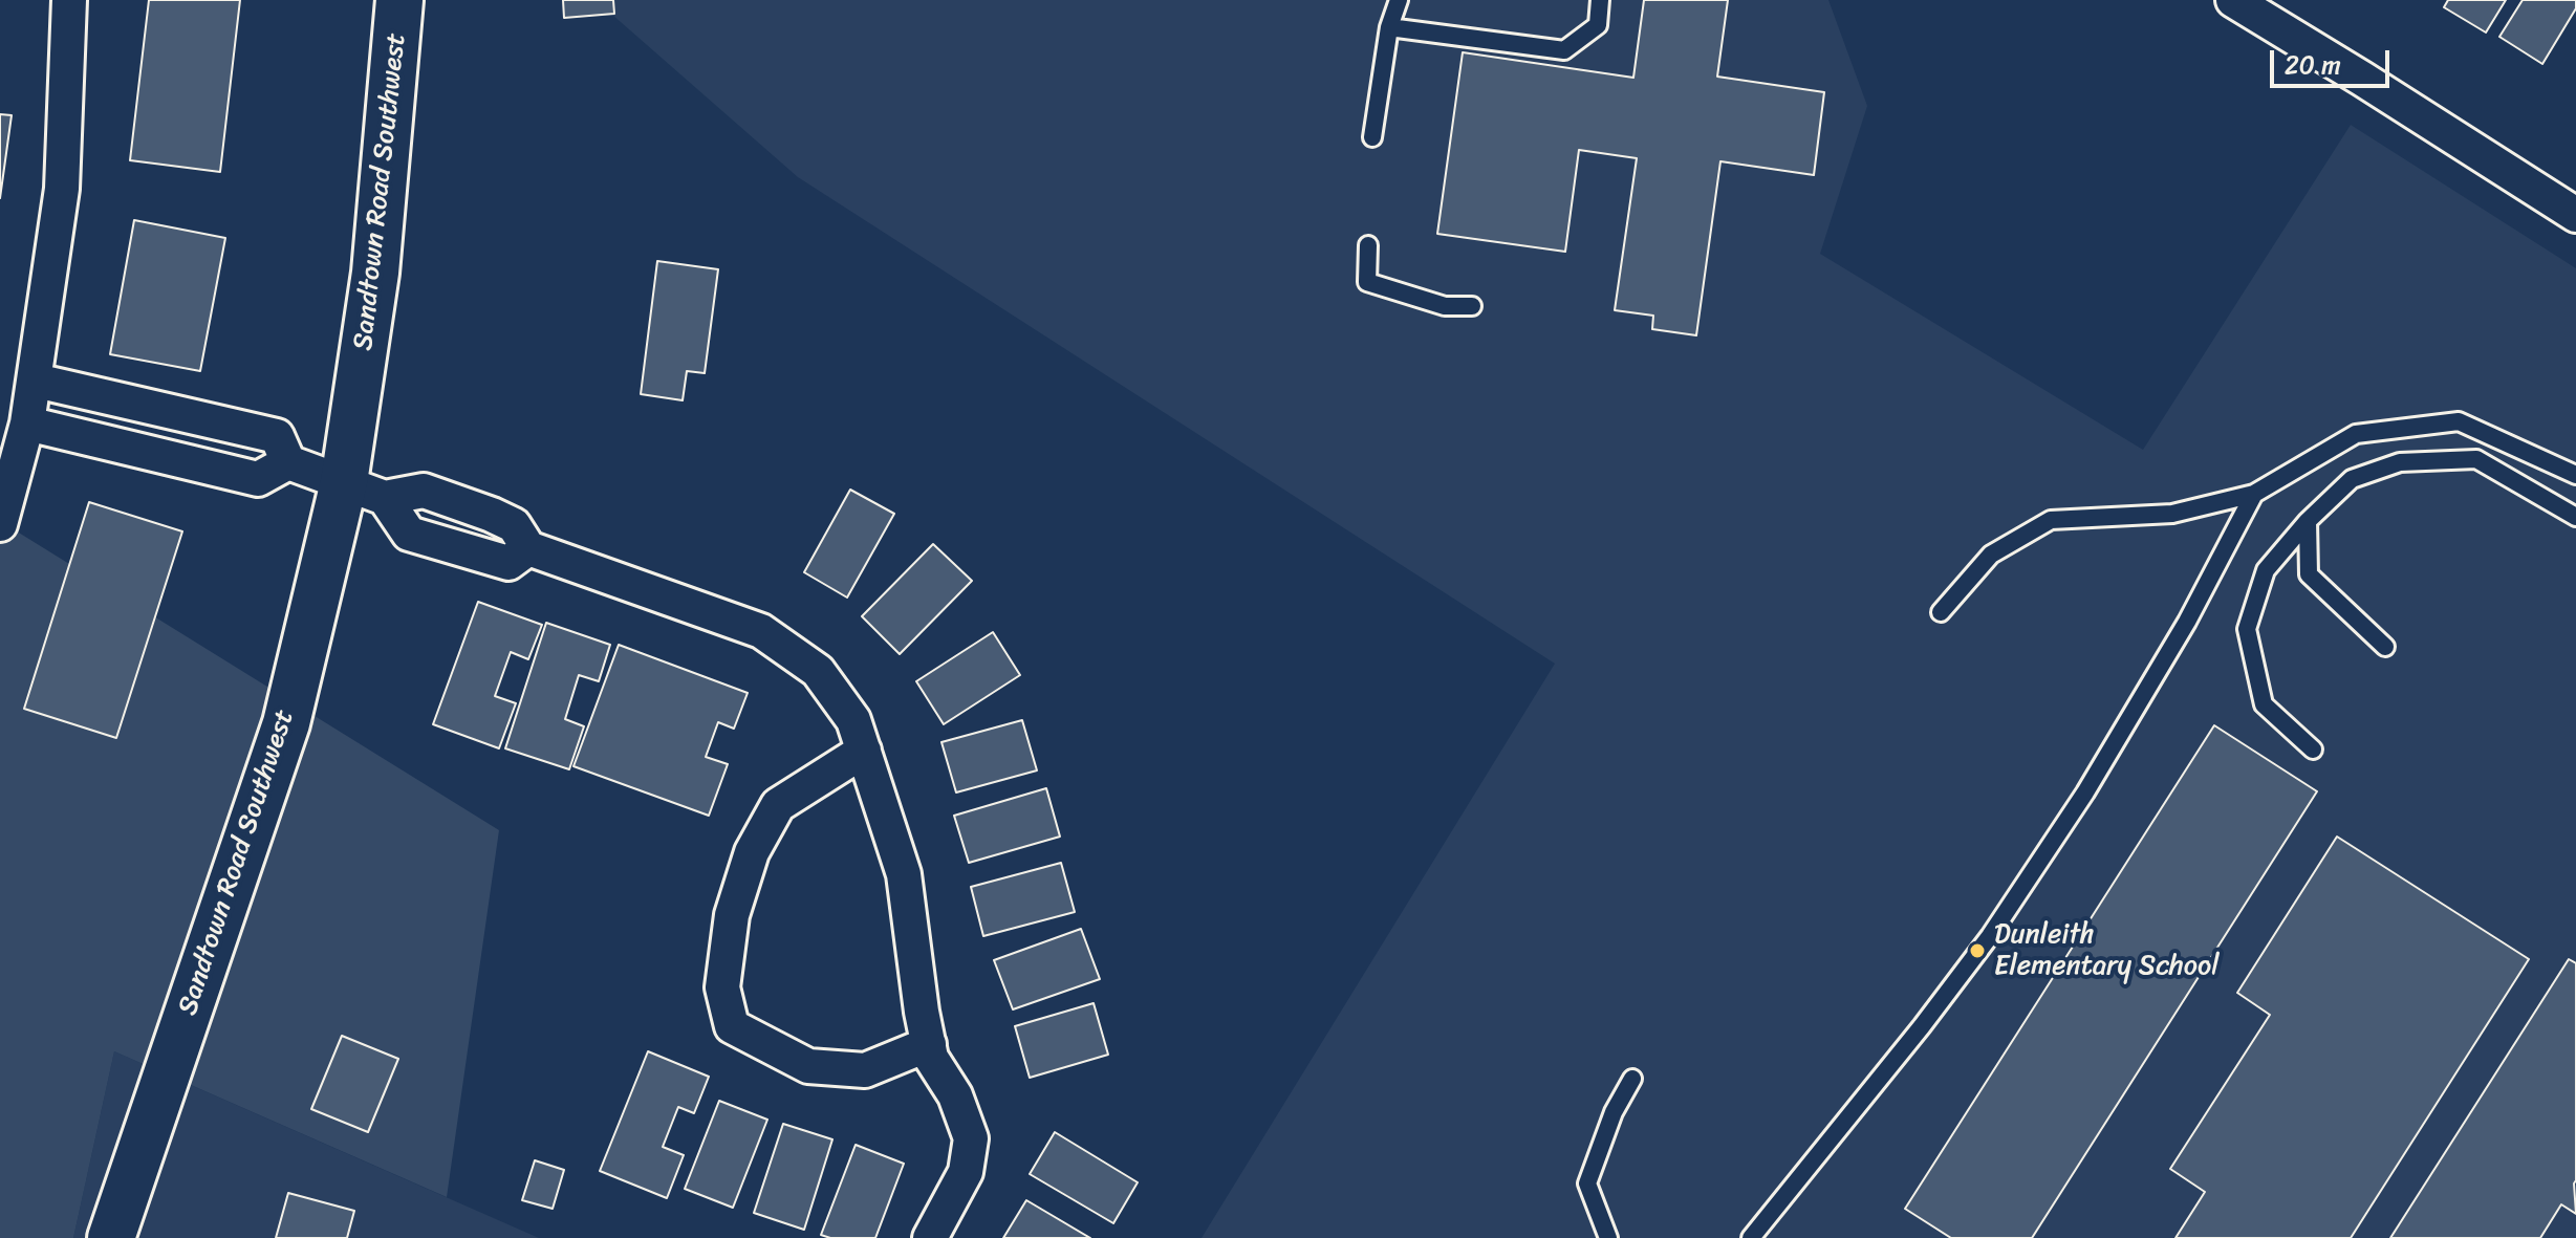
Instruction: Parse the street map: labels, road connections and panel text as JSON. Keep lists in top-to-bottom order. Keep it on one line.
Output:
{"streets":{"street":["Sandtown Road Southwest"]},"places":["Dunleith Elementary School"],"scale_bar":"20 m"}
